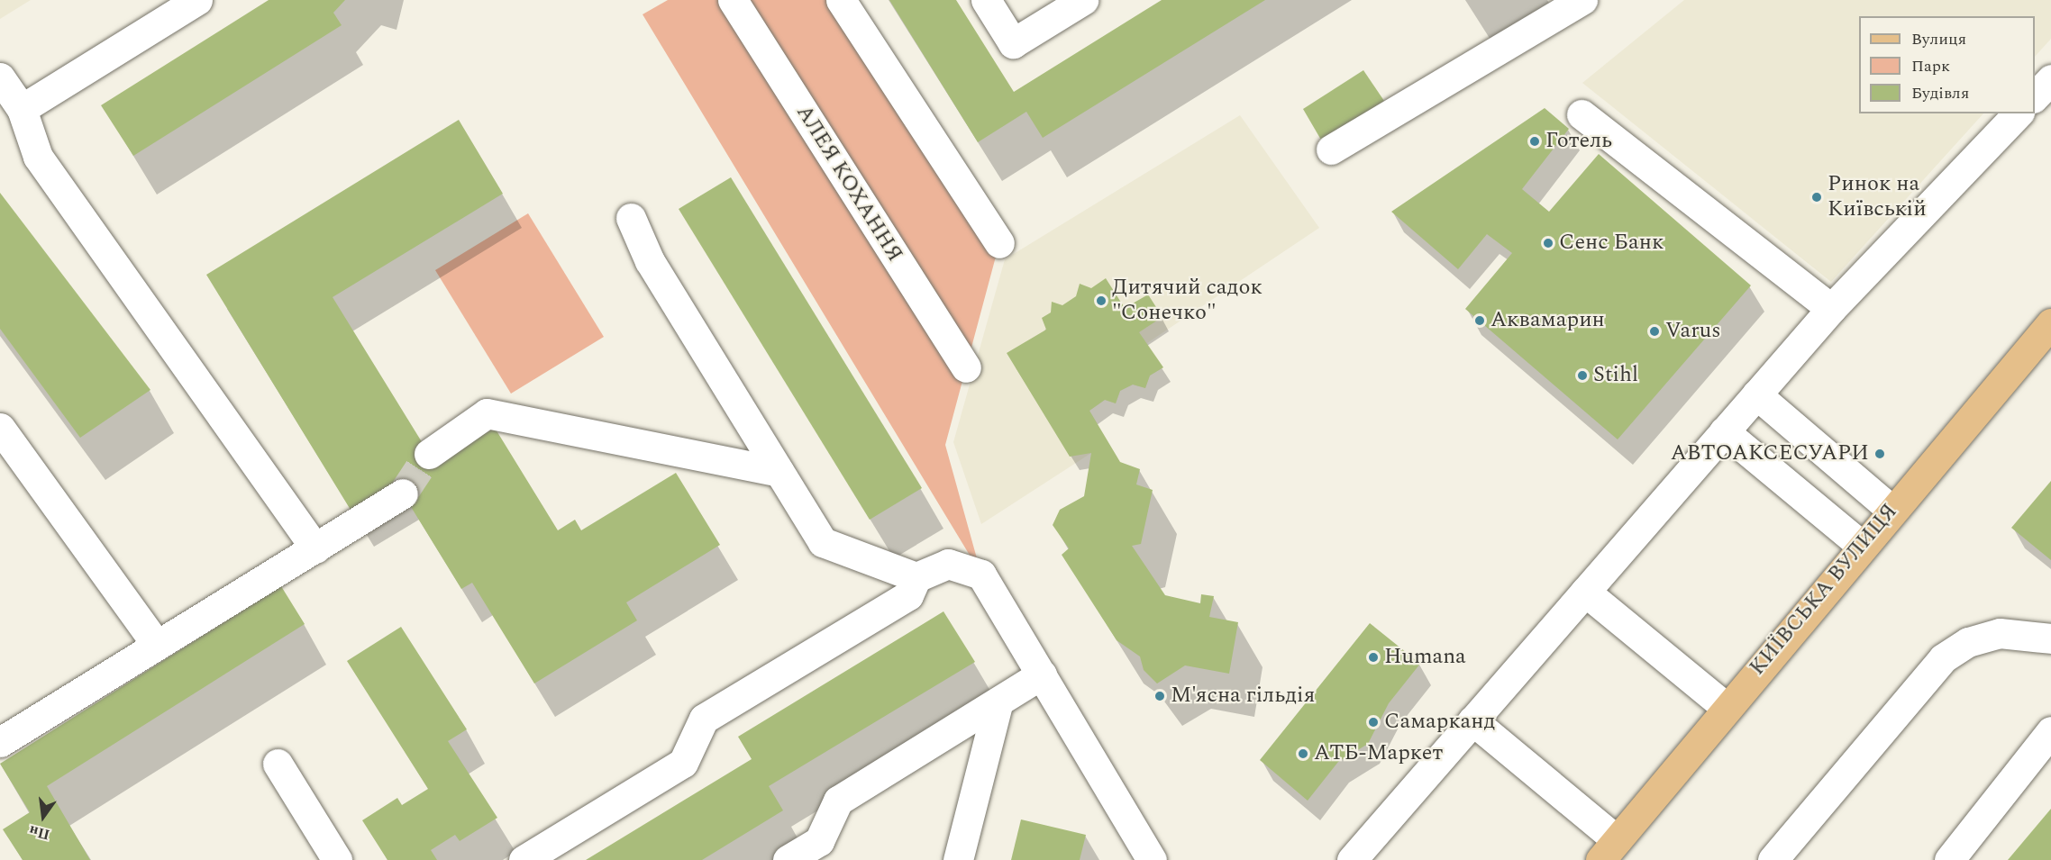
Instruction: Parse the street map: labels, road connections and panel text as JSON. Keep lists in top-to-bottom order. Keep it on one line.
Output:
{"streets":{"main road":["КИЇВСЬКА ВУЛИЦЯ"],"street":["АЛЕЯ КОХАННЯ"]},"places":["Готель","Ринок на Київській","Сенс Банк","Дитячий садок \"Сонечко\"","Аквамарин","Varus","Stihl","АВТОАКСЕСУАРИ","Humana","М'ясна гільдія","Самарканд","АТБ-Маркет"],"legend":["Вулиця","Парк","Будівля"],"north":"bottom"}
